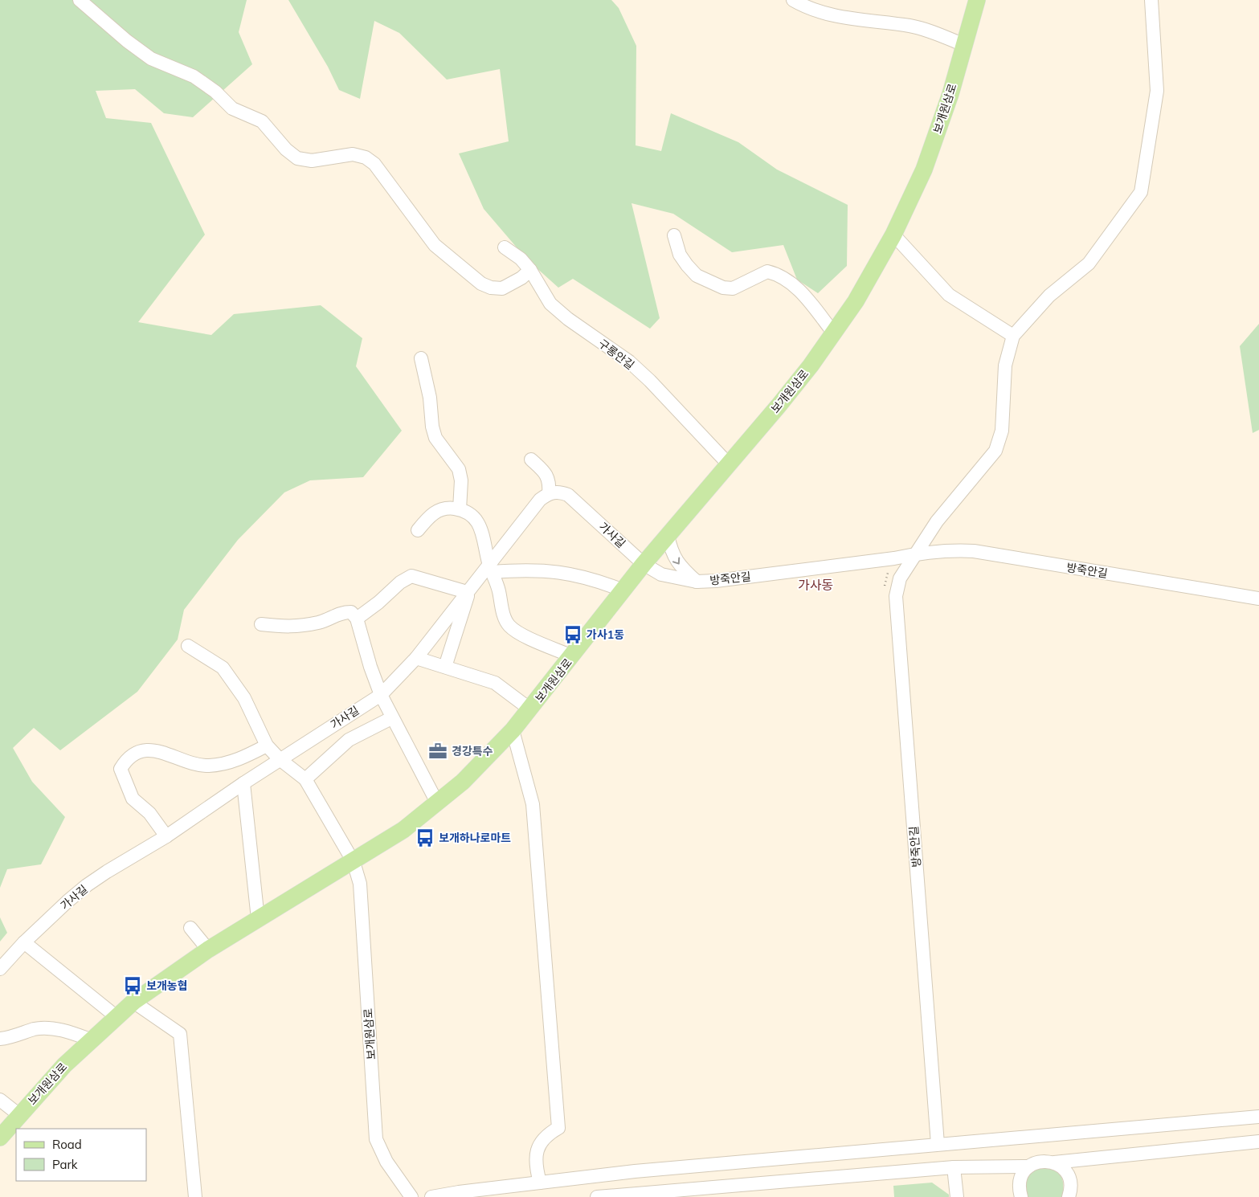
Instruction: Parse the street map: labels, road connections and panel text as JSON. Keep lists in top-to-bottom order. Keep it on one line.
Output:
{"streets":{"main road":["보개원삼로"],"street":["구롱안길","가사길","방죽안길"]},"crossings":[["보개원삼로","구롱안길"],["보개원삼로","가사길"],["보개원삼로","방죽안길"],["가사길","방죽안길"]],"districts":["가사동"],"places":{"bus stop":["가사1동","보개하나로마트","보개농협"],"office":["경강특수"]},"legend":["Road","Park"]}
